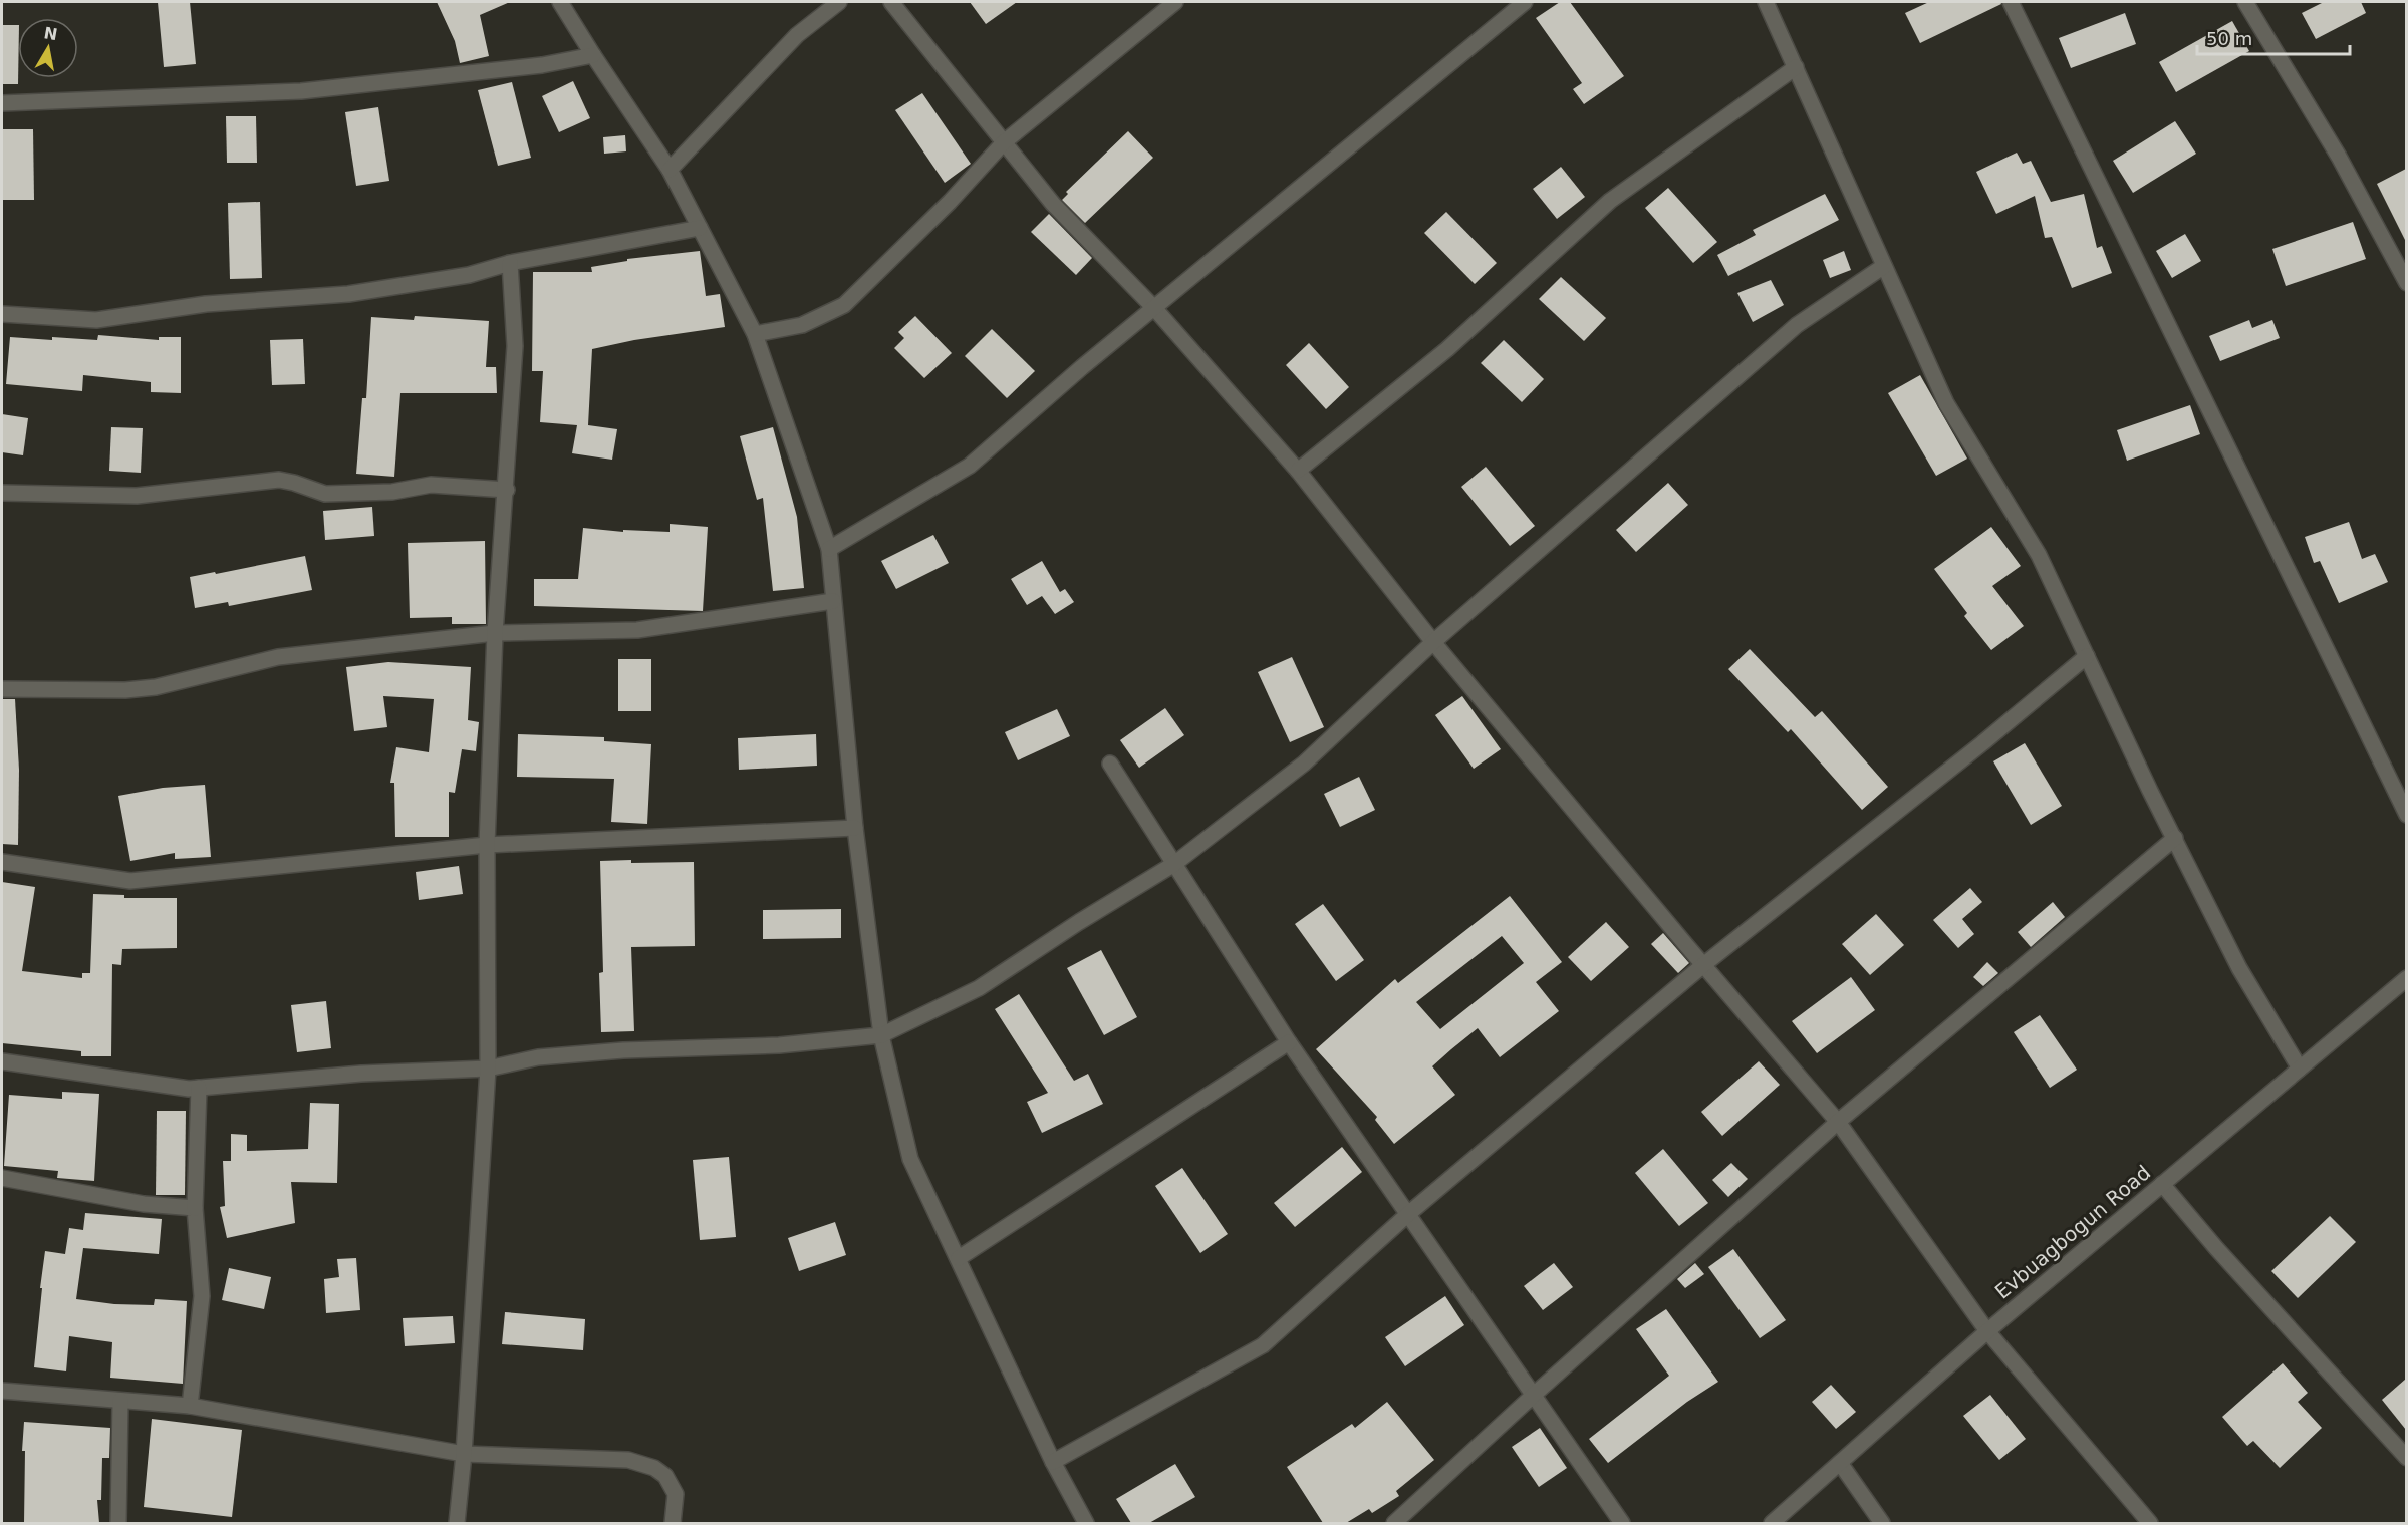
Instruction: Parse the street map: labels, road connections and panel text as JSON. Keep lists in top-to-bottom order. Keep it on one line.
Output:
{"streets":{"street":["Evbuagbogun Road"]},"scale_bar":"50 m","north":"top"}
